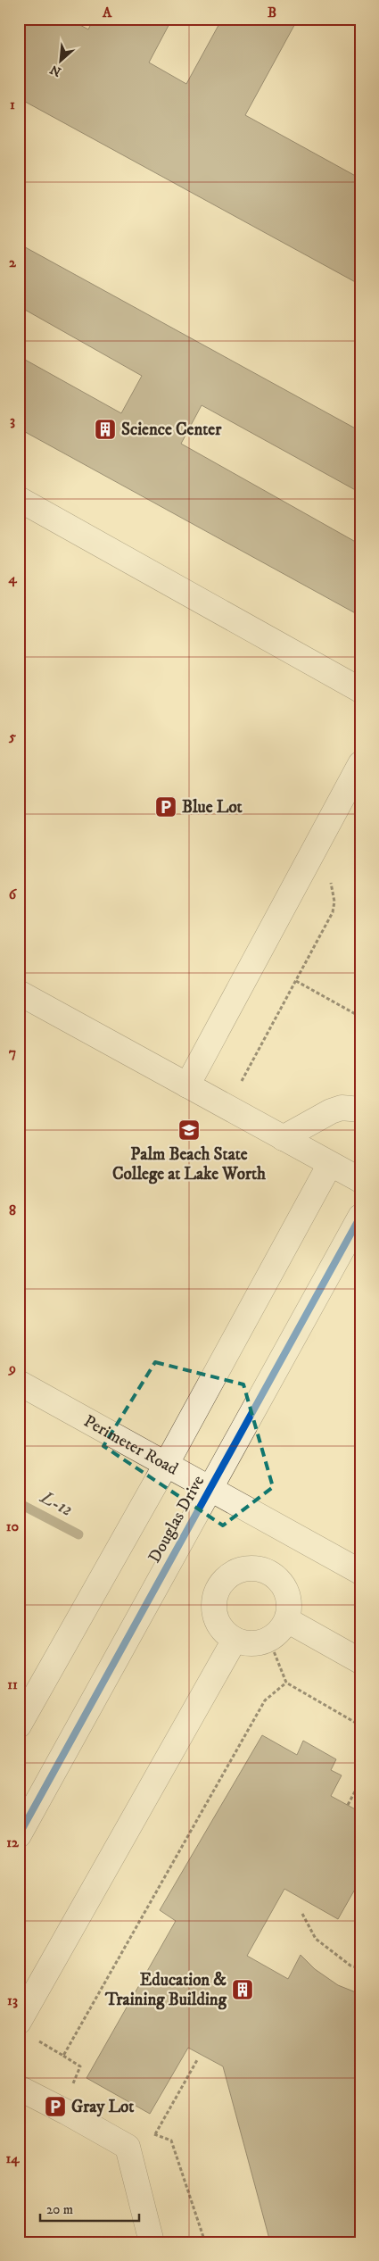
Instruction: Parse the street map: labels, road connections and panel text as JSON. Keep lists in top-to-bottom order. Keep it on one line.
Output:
{"streets":{"street":["Perimeter Road","Douglas Drive"]},"crossings":[["Perimeter Road","Douglas Drive"]],"water":["L-12"],"places":{"building":["Science Center","Education & Training Building"],"parking":["Blue Lot","Gray Lot"],"school or university":["Palm Beach State College at Lake Worth"]},"scale_bar":"20 m","north":"bottom left","grid":{"columns":["A","B"],"rows":["1","2","3","4","5","6","7","8","9","10","11","12","13","14"]}}
